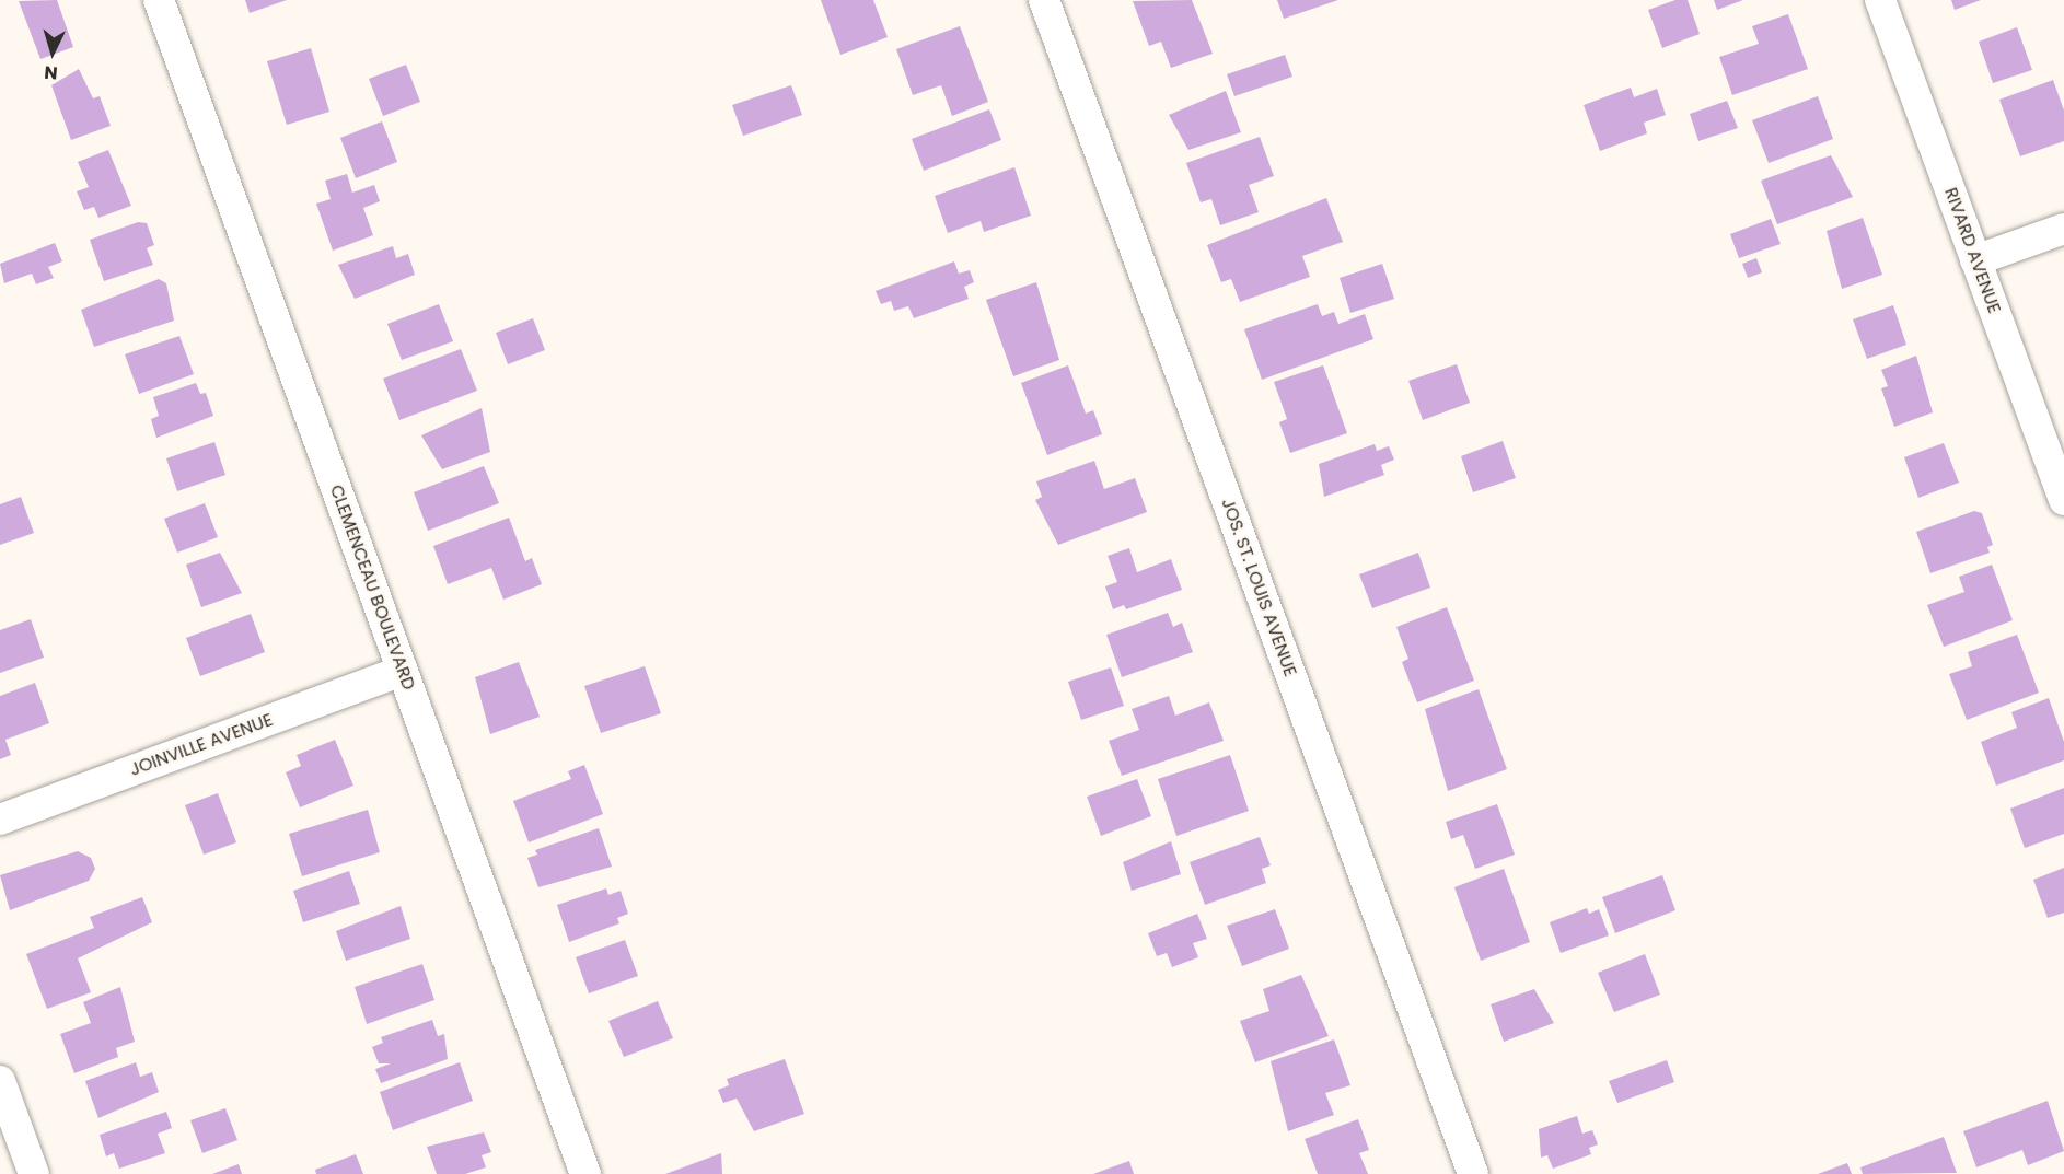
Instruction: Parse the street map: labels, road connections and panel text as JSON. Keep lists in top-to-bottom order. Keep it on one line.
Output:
{"streets":{"street":["RIVARD AVENUE","CLEMENCEAU BOULEVARD","JOS. ST. LOUIS AVENUE","JOINVILLE AVENUE"]},"crossings":[["CLEMENCEAU BOULEVARD","JOINVILLE AVENUE"]],"north":"bottom"}
